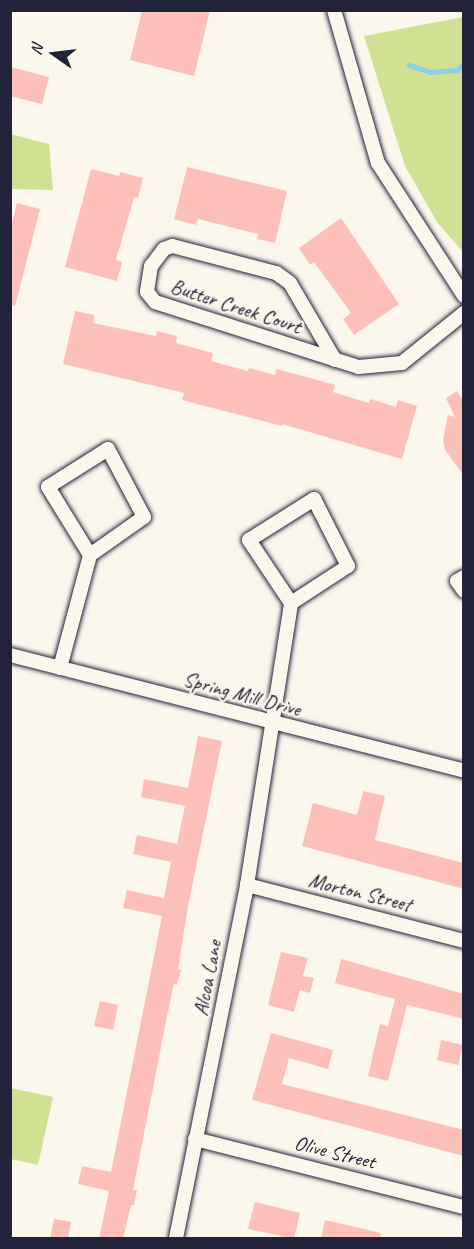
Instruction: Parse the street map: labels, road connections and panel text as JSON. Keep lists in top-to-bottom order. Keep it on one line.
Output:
{"streets":{"street":["Butter Creek Court","Spring Mill Drive","Morton Street","Alcoa Lane","Olive Street"]},"crossings":[["Spring Mill Drive","Alcoa Lane"],["Morton Street","Alcoa Lane"],["Alcoa Lane","Olive Street"]],"north":"left"}
